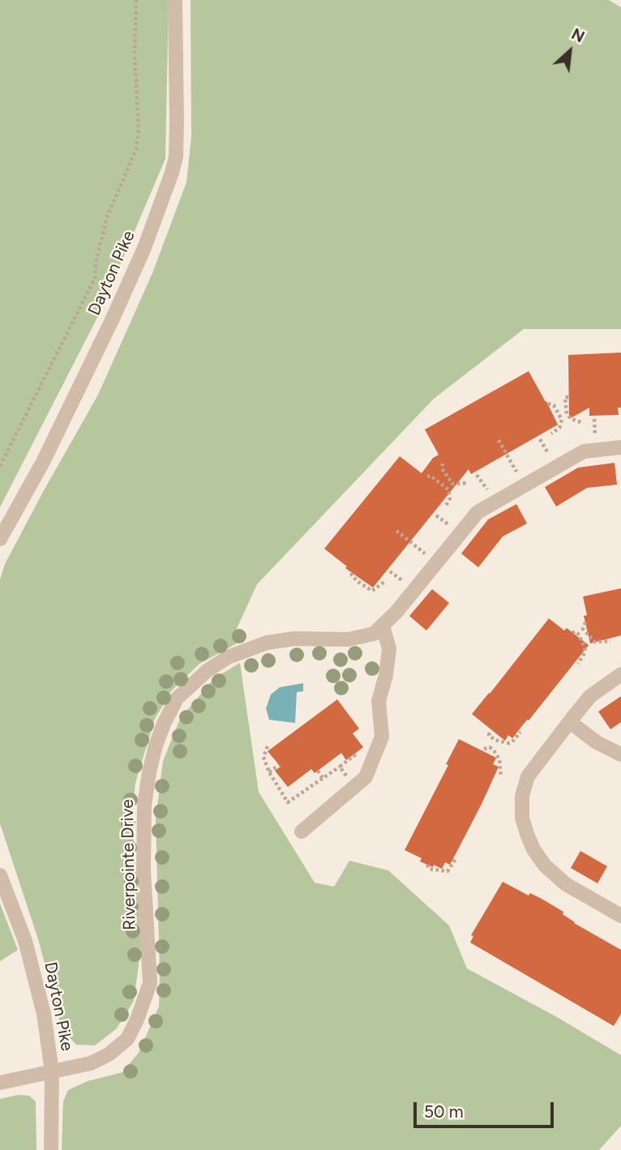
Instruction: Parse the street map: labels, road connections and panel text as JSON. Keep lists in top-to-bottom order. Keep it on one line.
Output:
{"streets":{"street":["Dayton Pike","Riverpointe Drive"]},"crossings":[["Dayton Pike","Riverpointe Drive"]],"scale_bar":"50 m","north":"top right"}
